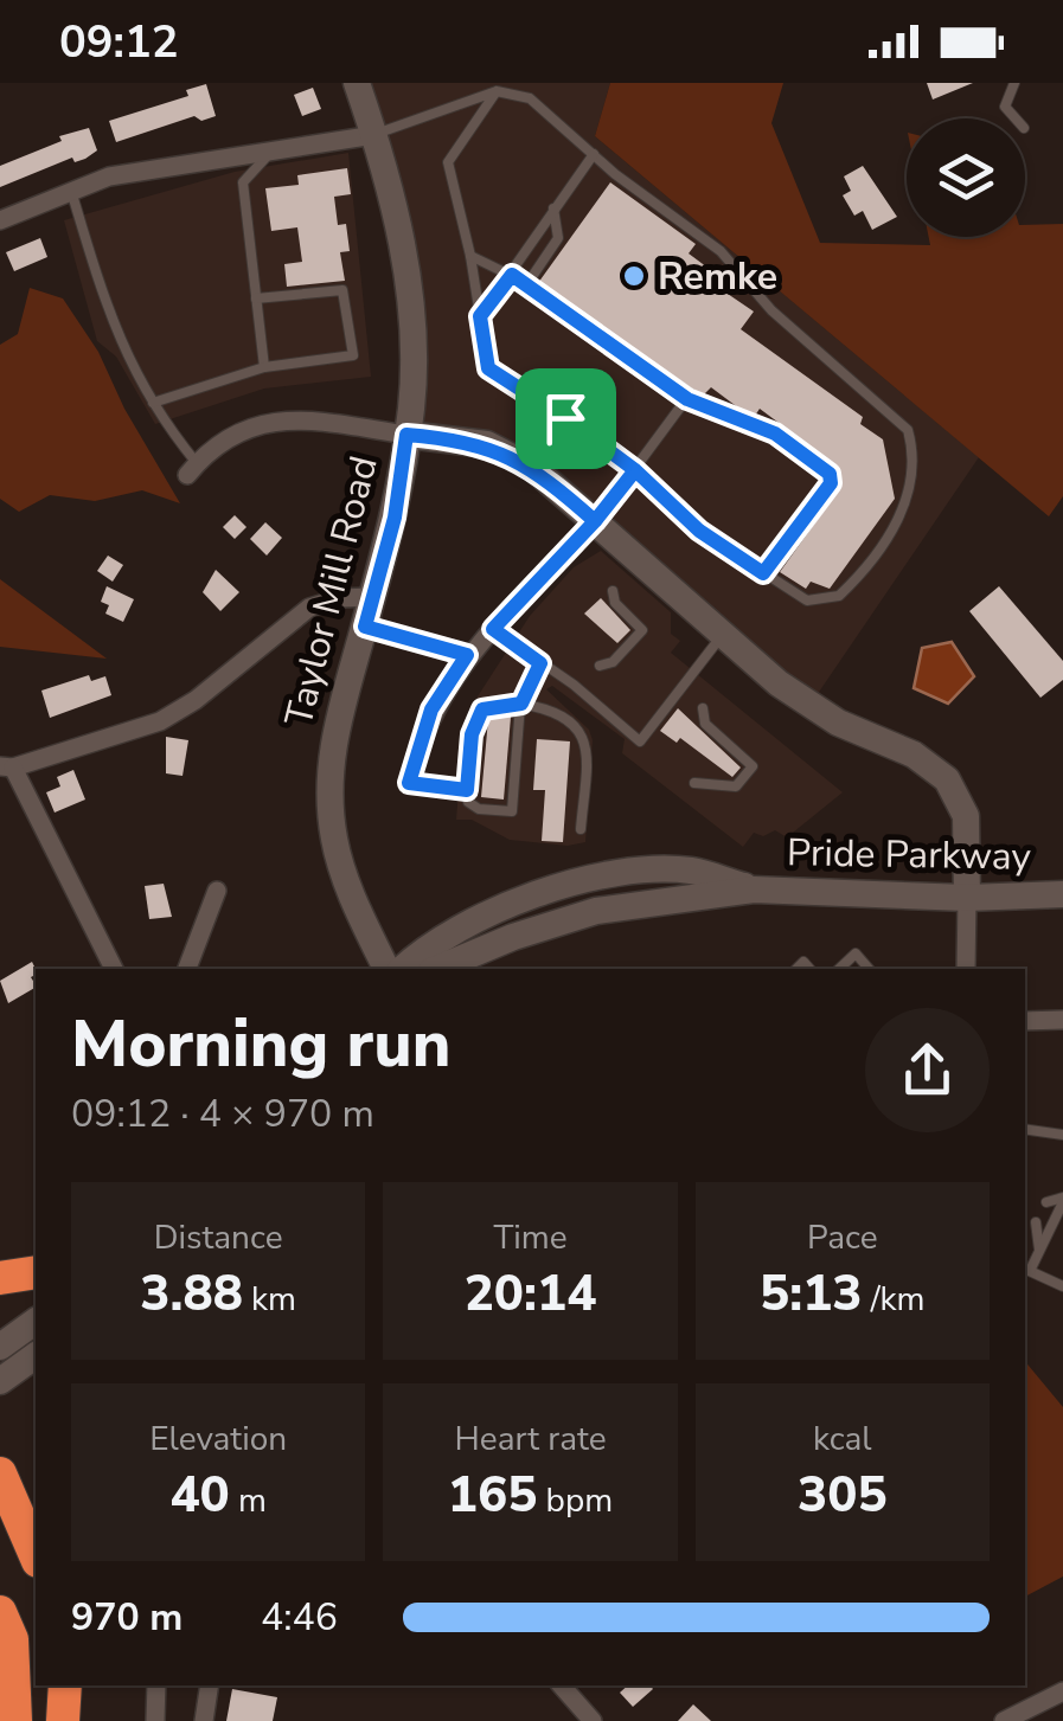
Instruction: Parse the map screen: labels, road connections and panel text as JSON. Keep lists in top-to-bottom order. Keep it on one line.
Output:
{"streets":{"street":["Taylor Mill Road","Pride Parkway"]},"places":["Remke"],"page":{"status":"09:12","heading":["Morning run","09:12 · 4 × 970 m"],"stats":[["Distance","3.88 km"],["Time","20:14"],["Pace","5:13 /km"],["Elevation","40 m"],["Heart rate","165 bpm"],["kcal","305"]],"list":[{"name":"970 m","note":"4:46"}]}}
